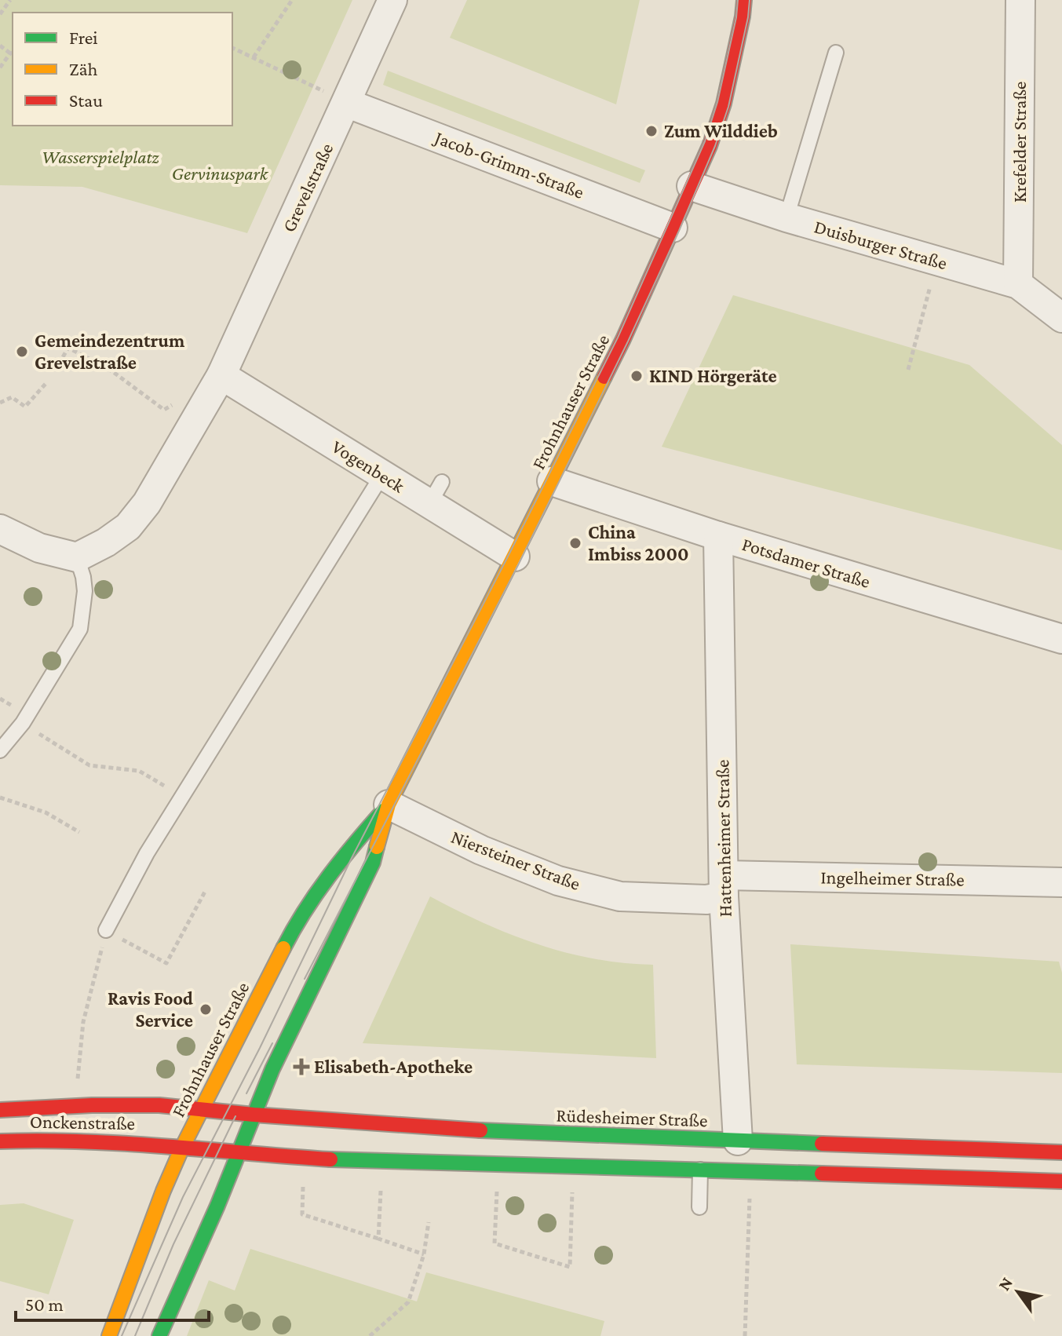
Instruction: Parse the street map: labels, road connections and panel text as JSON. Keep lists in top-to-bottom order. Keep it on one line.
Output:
{"streets":{"main road":["Frohnhauser Straße","Rüdesheimer Straße","Onckenstraße"],"street":["Krefelder Straße","Jacob-Grimm-Straße","Grevelstraße","Duisburger Straße","Vogenbeck","Potsdamer Straße","Hattenheimer Straße","Niersteiner Straße","Ingelheimer Straße"]},"crossings":[["Krefelder Straße","Duisburger Straße"],["Jacob-Grimm-Straße","Grevelstraße"],["Jacob-Grimm-Straße","Frohnhauser Straße"],["Grevelstraße","Vogenbeck"],["Duisburger Straße","Frohnhauser Straße"],["Frohnhauser Straße","Vogenbeck"],["Frohnhauser Straße","Potsdamer Straße"],["Frohnhauser Straße","Niersteiner Straße"],["Frohnhauser Straße","Rüdesheimer Straße"],["Frohnhauser Straße","Onckenstraße"],["Potsdamer Straße","Hattenheimer Straße"],["Hattenheimer Straße","Niersteiner Straße"],["Hattenheimer Straße","Ingelheimer Straße"],["Hattenheimer Straße","Rüdesheimer Straße"],["Niersteiner Straße","Ingelheimer Straße"],["Rüdesheimer Straße","Onckenstraße"]],"parks":["Wasserspielplatz","Gervinuspark"],"places":{"other":["Zum Wilddieb","Gemeindezentrum Grevelstraße","KIND Hörgeräte","China Imbiss 2000","Ravis Food Service"],"health":["Elisabeth-Apotheke"]},"legend":["Frei","Zäh","Stau"],"scale_bar":"50 m","north":"top left"}
